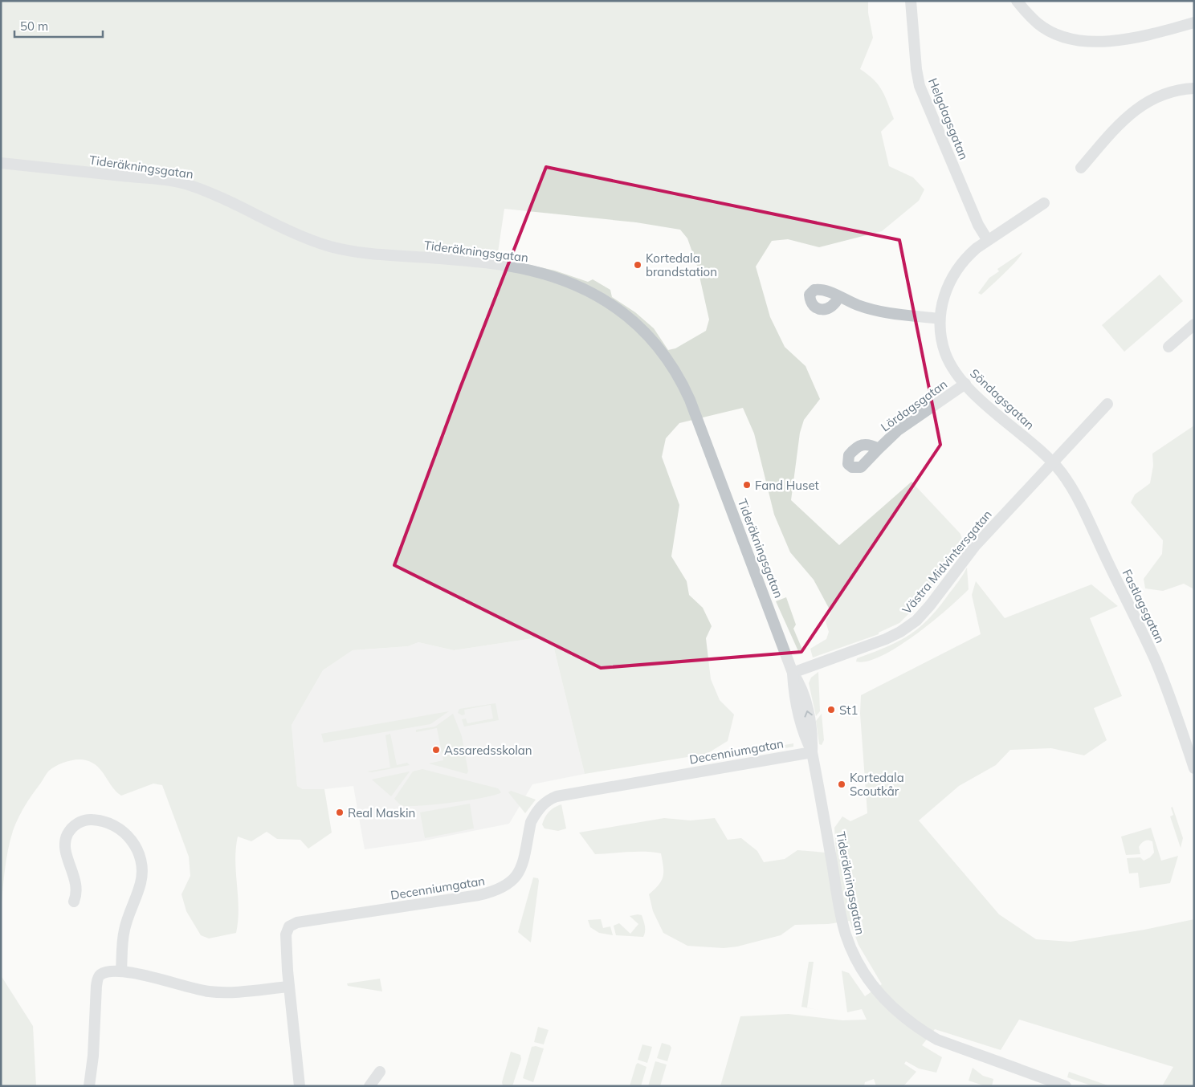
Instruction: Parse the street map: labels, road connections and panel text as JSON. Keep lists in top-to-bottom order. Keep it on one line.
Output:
{"streets":{"street":["Helgdagsgatan","Tideräkningsgatan","Söndagsgatan","Lördagsgatan","Västra Midvintersgatan","Fastlagsgatan","Decenniumgatan"]},"crossings":[["Helgdagsgatan","Söndagsgatan"],["Tideräkningsgatan","Västra Midvintersgatan"],["Tideräkningsgatan","Decenniumgatan"],["Söndagsgatan","Lördagsgatan"],["Söndagsgatan","Västra Midvintersgatan"],["Söndagsgatan","Fastlagsgatan"],["Västra Midvintersgatan","Fastlagsgatan"]],"places":["Kortedala brandstation","Fand Huset","St1","Assaredsskolan","Kortedala Scoutkår","Real Maskin"],"scale_bar":"50 m"}
